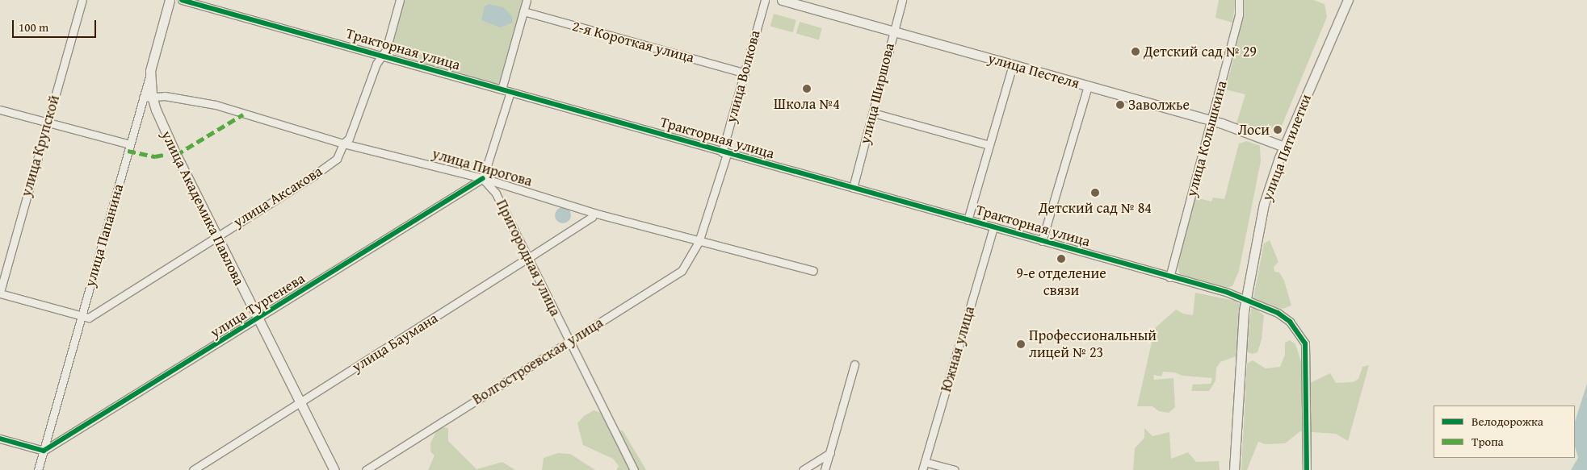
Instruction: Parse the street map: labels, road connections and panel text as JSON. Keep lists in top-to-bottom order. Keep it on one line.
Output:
{"streets":{"street":["2-я Короткая улица","Тракторная улица","улица Пестеля","улица Волкова","улица Ширшова","улица Колышкина","улица Крупской","улица Пятилетки","улица Пирогова","улица Аксакова","улица Академика Павлова","улица Папанина","Пригородная улица","улица Тургенева","улица Баумана","Южная улица","Волгостроевская улица"]},"crossings":[["2-я Короткая улица","улица Волкова"],["Тракторная улица","улица Волкова"],["Тракторная улица","улица Ширшова"],["Тракторная улица","улица Колышкина"],["Тракторная улица","улица Пятилетки"],["Тракторная улица","улица Аксакова"],["Тракторная улица","Южная улица"],["улица Пестеля","улица Ширшова"],["улица Пестеля","улица Колышкина"],["улица Пестеля","улица Пятилетки"],["улица Волкова","улица Пирогова"],["улица Волкова","Волгостроевская улица"],["улица Пирогова","улица Аксакова"],["улица Пирогова","улица Академика Павлова"],["улица Пирогова","улица Папанина"],["улица Пирогова","Пригородная улица"],["улица Пирогова","улица Тургенева"],["улица Пирогова","улица Баумана"],["улица Пирогова","Волгостроевская улица"],["улица Аксакова","улица Академика Павлова"],["улица Аксакова","улица Папанина"],["улица Академика Павлова","улица Папанина"],["улица Академика Павлова","улица Тургенева"],["улица Академика Павлова","улица Баумана"],["улица Папанина","улица Тургенева"],["Пригородная улица","улица Тургенева"],["Пригородная улица","улица Баумана"],["Пригородная улица","Волгостроевская улица"]],"places":["Детский сад № 29","Школа №4","Заволжье","Лоси","Детский сад № 84","9-е отделение связи","Профессиональный лицей № 23"],"legend":["Велодорожка","Тропа"],"scale_bar":"100 m"}
